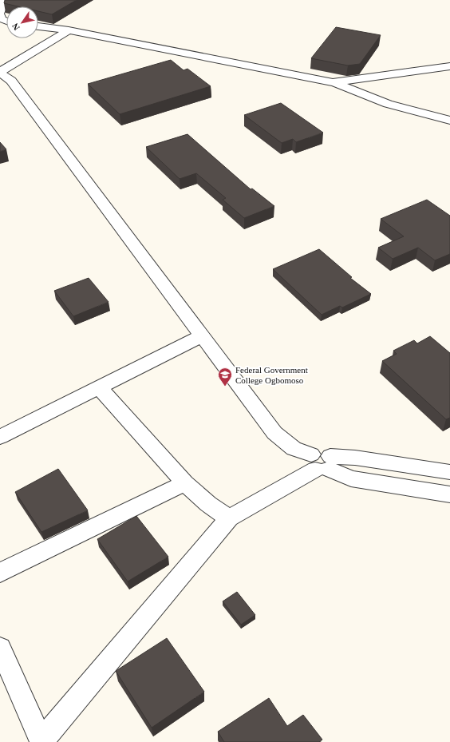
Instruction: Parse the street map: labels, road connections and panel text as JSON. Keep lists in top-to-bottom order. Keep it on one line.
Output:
{"places":{"school or university":["Federal Government College Ogbomoso"]},"north":"bottom left"}
